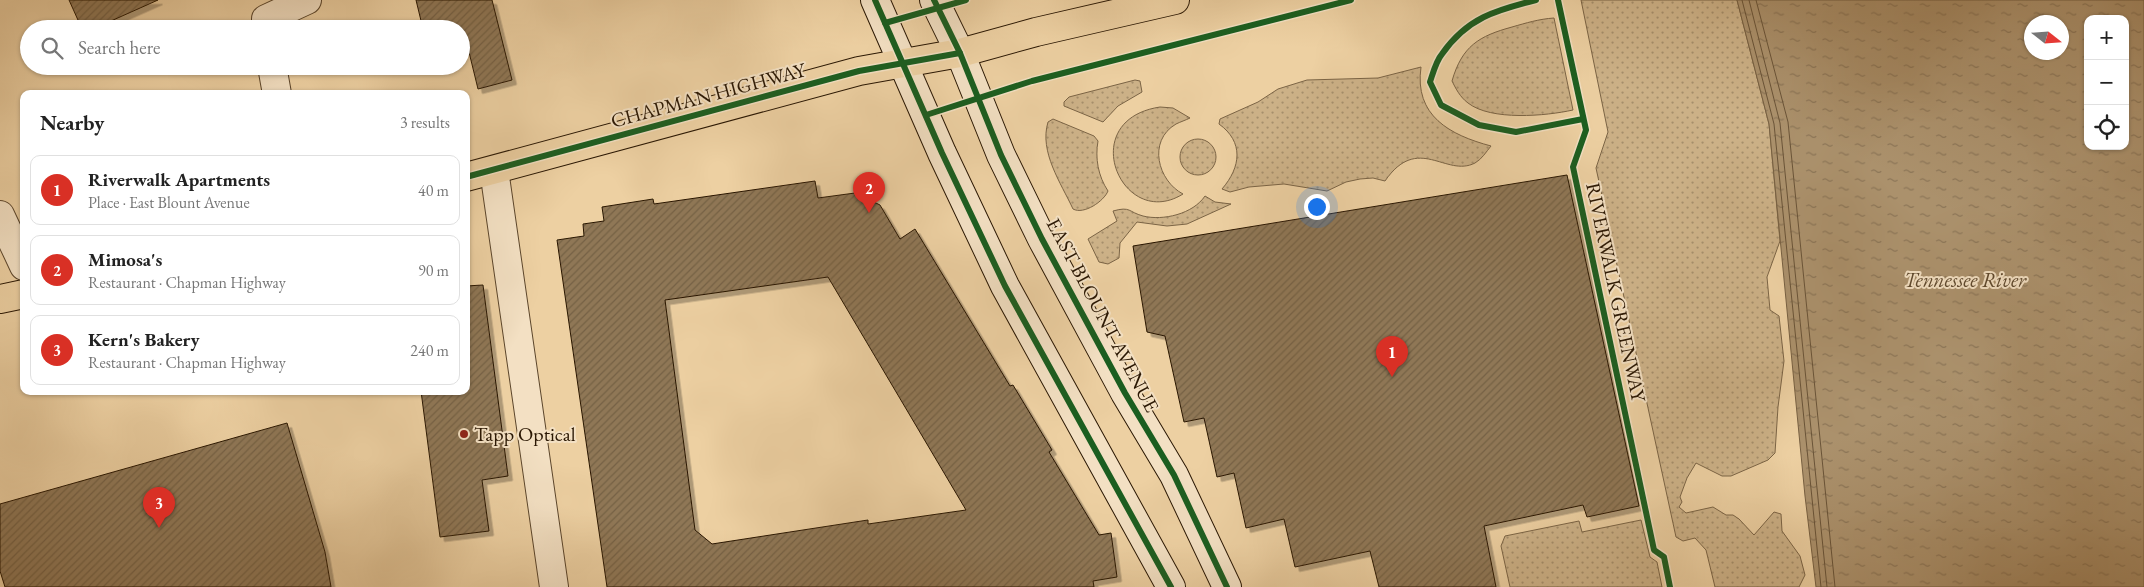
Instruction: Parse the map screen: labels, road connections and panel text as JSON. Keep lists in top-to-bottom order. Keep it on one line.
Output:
{"streets":{"highway":["CHAPMAN HIGHWAY"],"main road":["EAST BLOUNT AVENUE"],"cycle path":["RIVERWALK GREENWAY"]},"crossings":[["CHAPMAN HIGHWAY","EAST BLOUNT AVENUE"]],"water":["Tennessee River"],"places":["Tapp Optical"],"north":"right","page":{"map_buttons":["+","−"],"search":"Search here","heading":["Nearby","3 results"],"list":[{"mark":"1","name":"Riverwalk Apartments","note":"Place · East Blount Avenue","value":"40 m"},{"mark":"2","name":"Mimosa's","note":"Restaurant · Chapman Highway","value":"90 m"},{"mark":"3","name":"Kern's Bakery","note":"Restaurant · Chapman Highway","value":"240 m"}],"pins":["2","1","3"]}}
